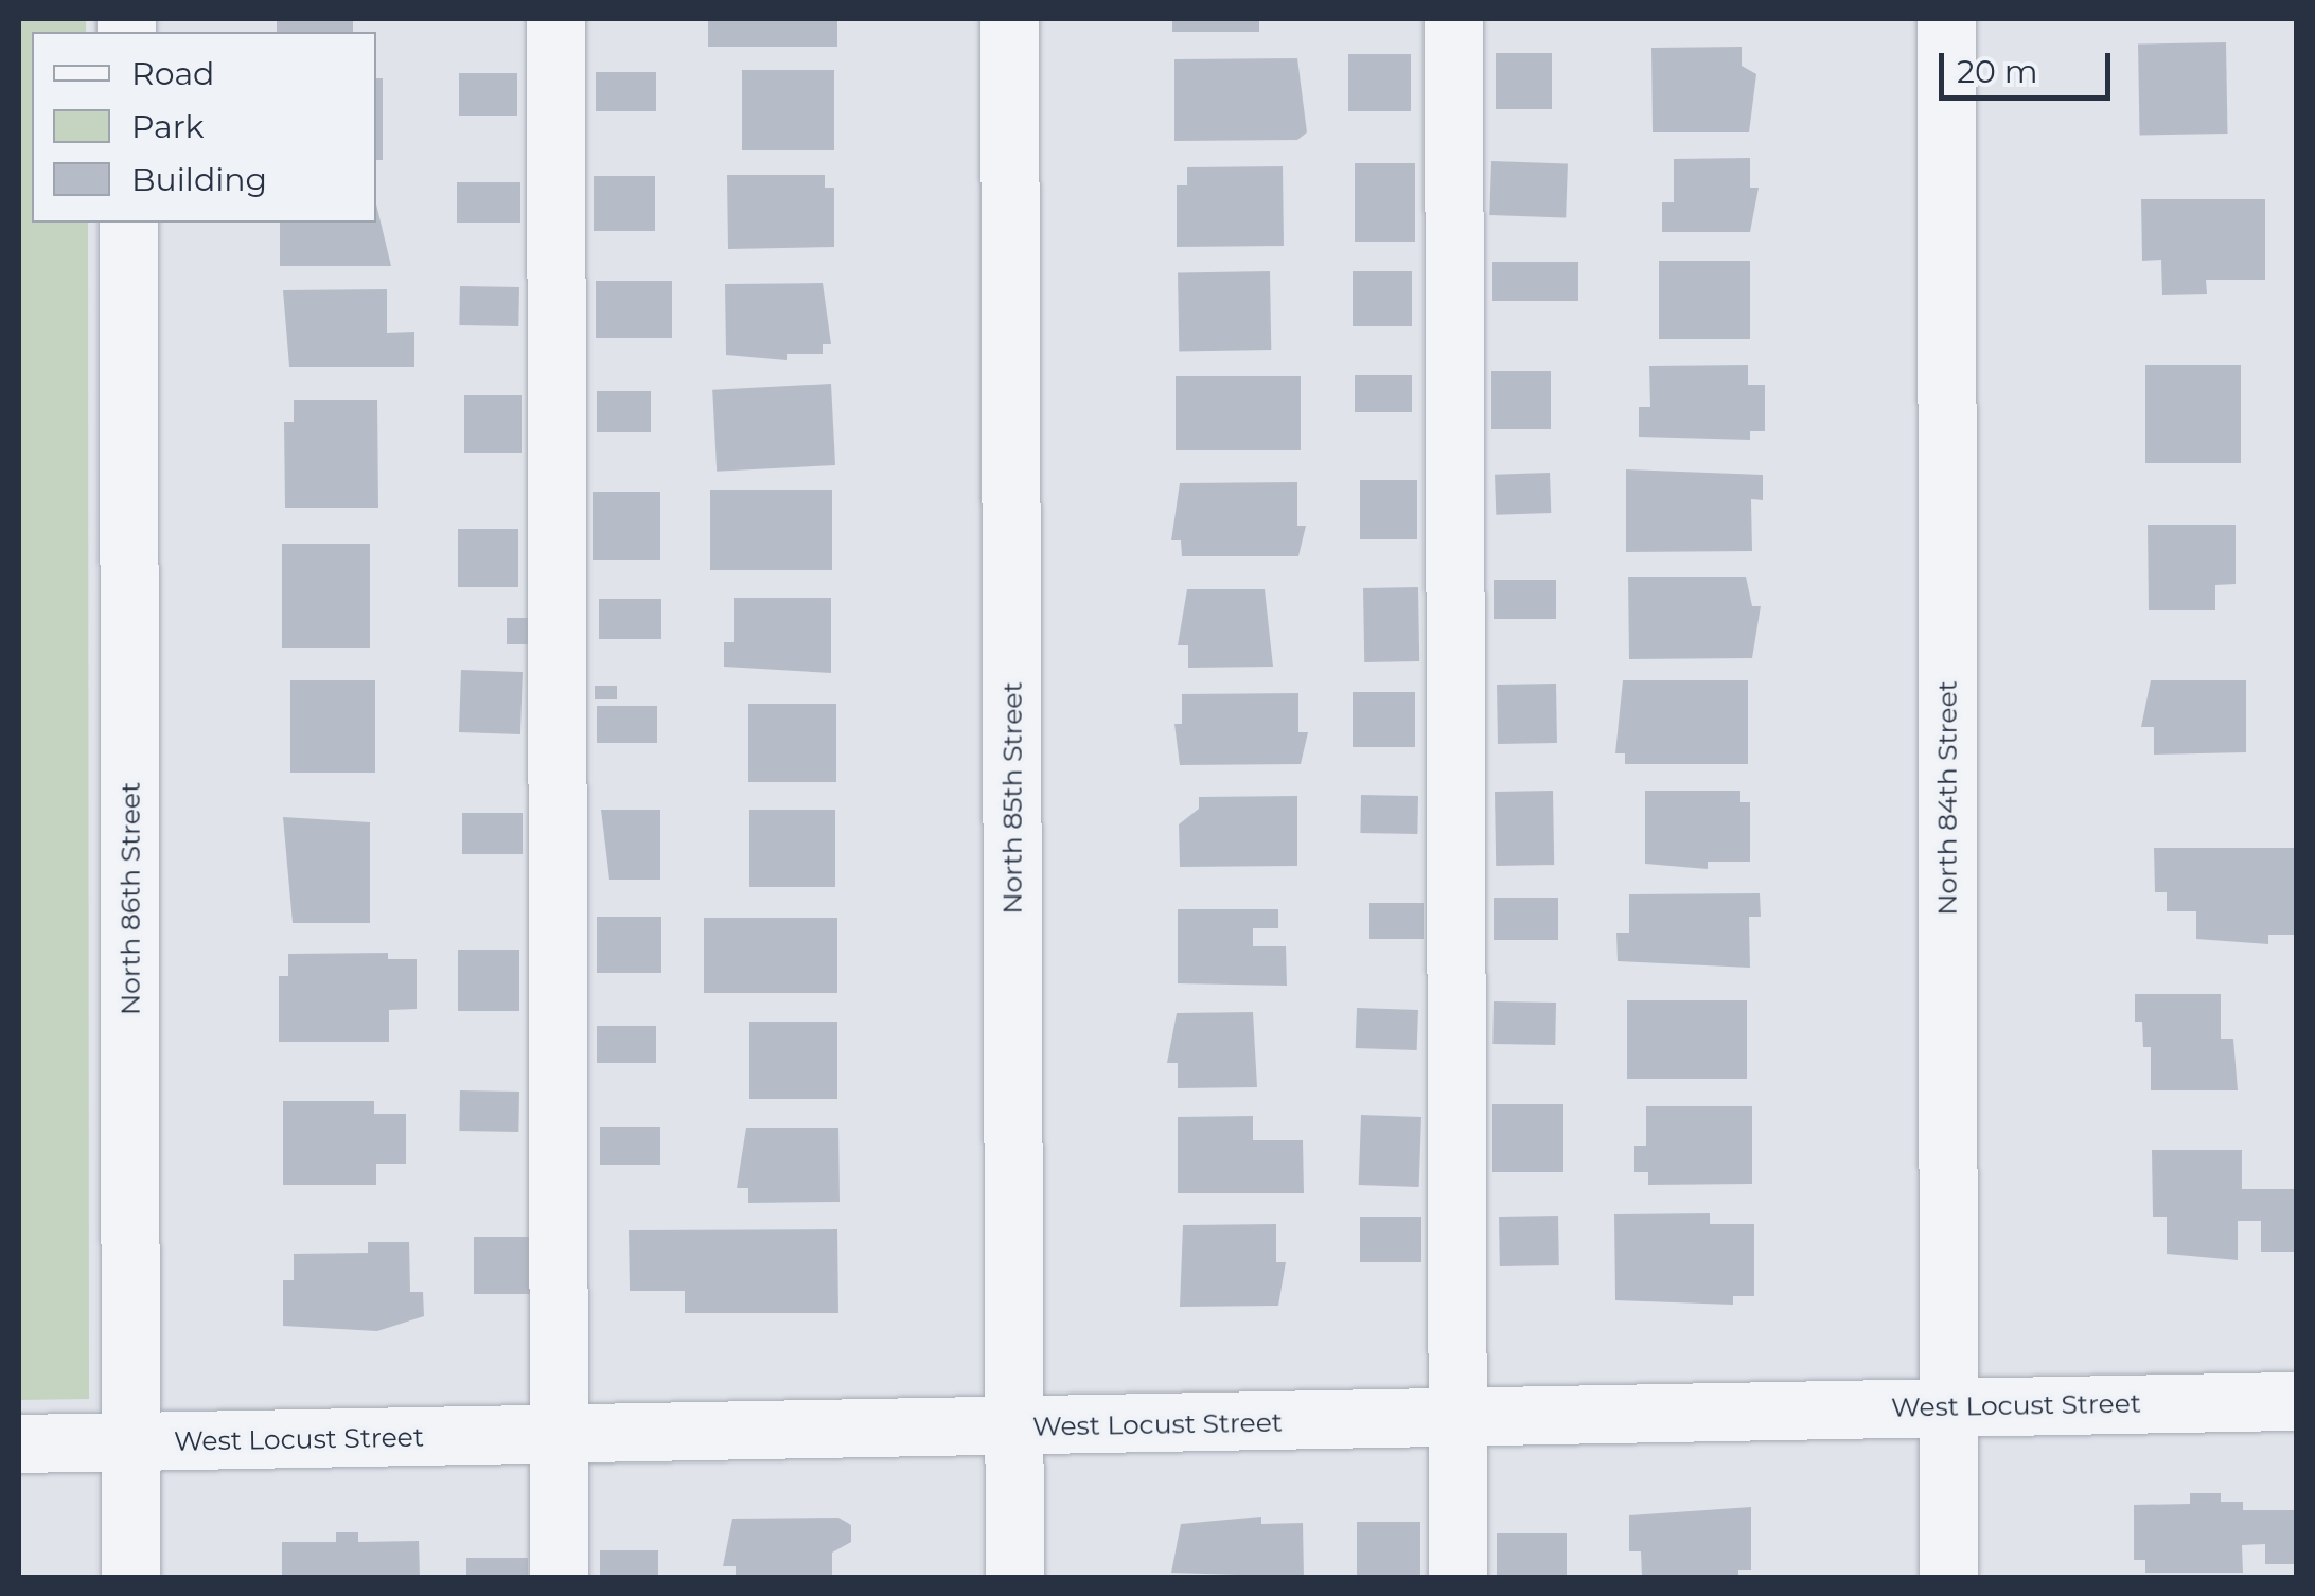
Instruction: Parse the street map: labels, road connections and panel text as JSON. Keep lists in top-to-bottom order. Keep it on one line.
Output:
{"streets":{"street":["North 85th Street","North 84th Street","North 86th Street","West Locust Street"]},"crossings":[["North 85th Street","West Locust Street"],["North 84th Street","West Locust Street"],["North 86th Street","West Locust Street"]],"legend":["Road","Park","Building"],"scale_bar":"20 m"}
